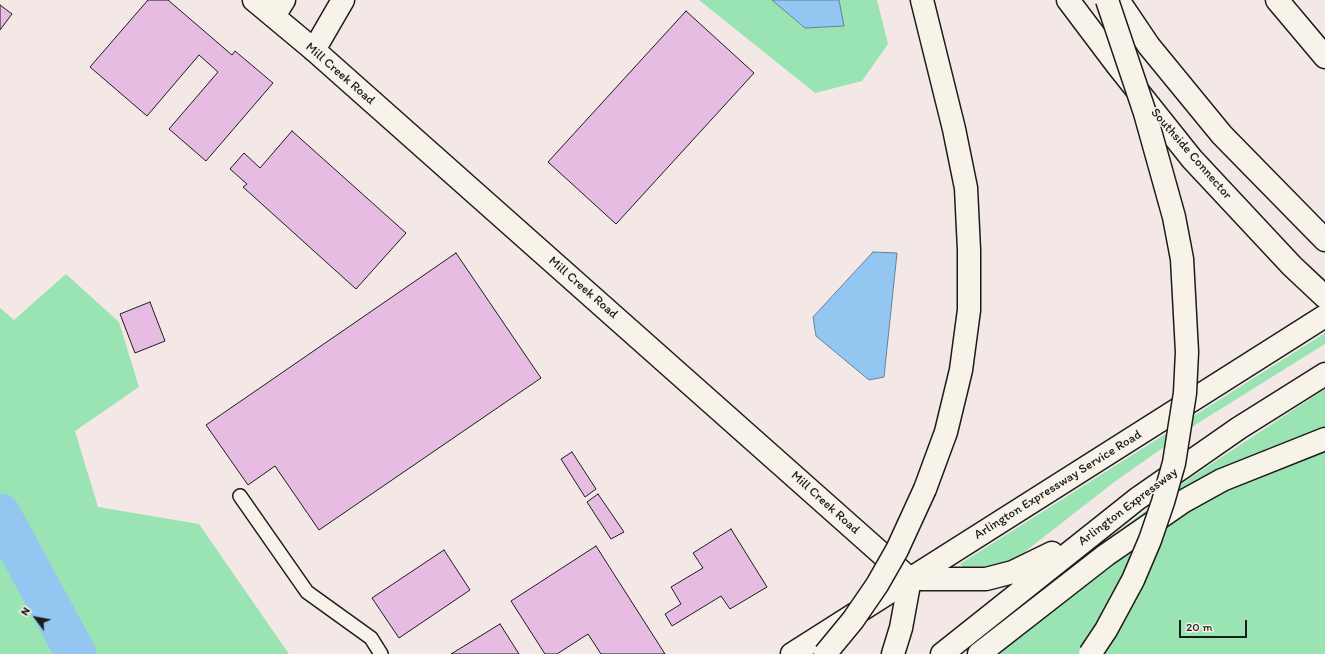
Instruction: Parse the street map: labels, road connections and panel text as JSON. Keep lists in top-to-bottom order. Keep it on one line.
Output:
{"streets":{"main road":["Mill Creek Road","Southside Connector","Arlington Expressway Service Road","Arlington Expressway"]},"crossings":[["Mill Creek Road","Arlington Expressway Service Road"]],"scale_bar":"20 m","north":"top left"}
